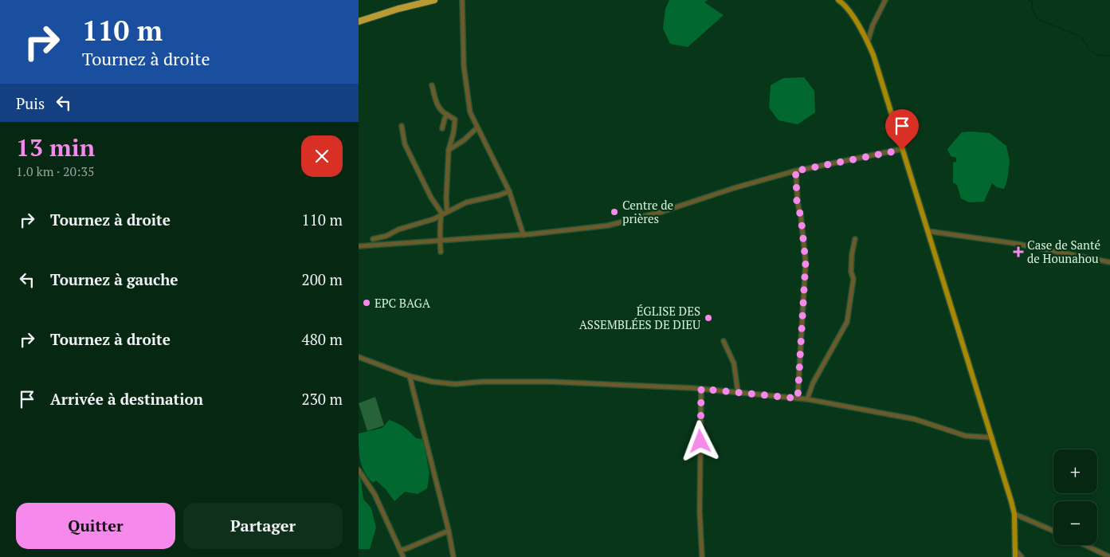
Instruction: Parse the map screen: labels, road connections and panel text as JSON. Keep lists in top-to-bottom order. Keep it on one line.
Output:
{"places":{"other":["Centre de prières","EPC BAGA","ÉGLISE DES ASSEMBLÉES DE DIEU"],"health":["Case de Santé de Hounahou"]},"page":{"turn":["110 m","Tournez à droite"],"then":"Puis","heading":["13 min","1.0 km · 20:35"],"list":[{"name":"Tournez à droite","value":"110 m"},{"name":"Tournez à gauche","value":"200 m"},{"name":"Tournez à droite","value":"480 m"},{"name":"Arrivée à destination","value":"230 m"}],"map_buttons":["+","−"],"buttons":["Quitter","Partager"]}}
